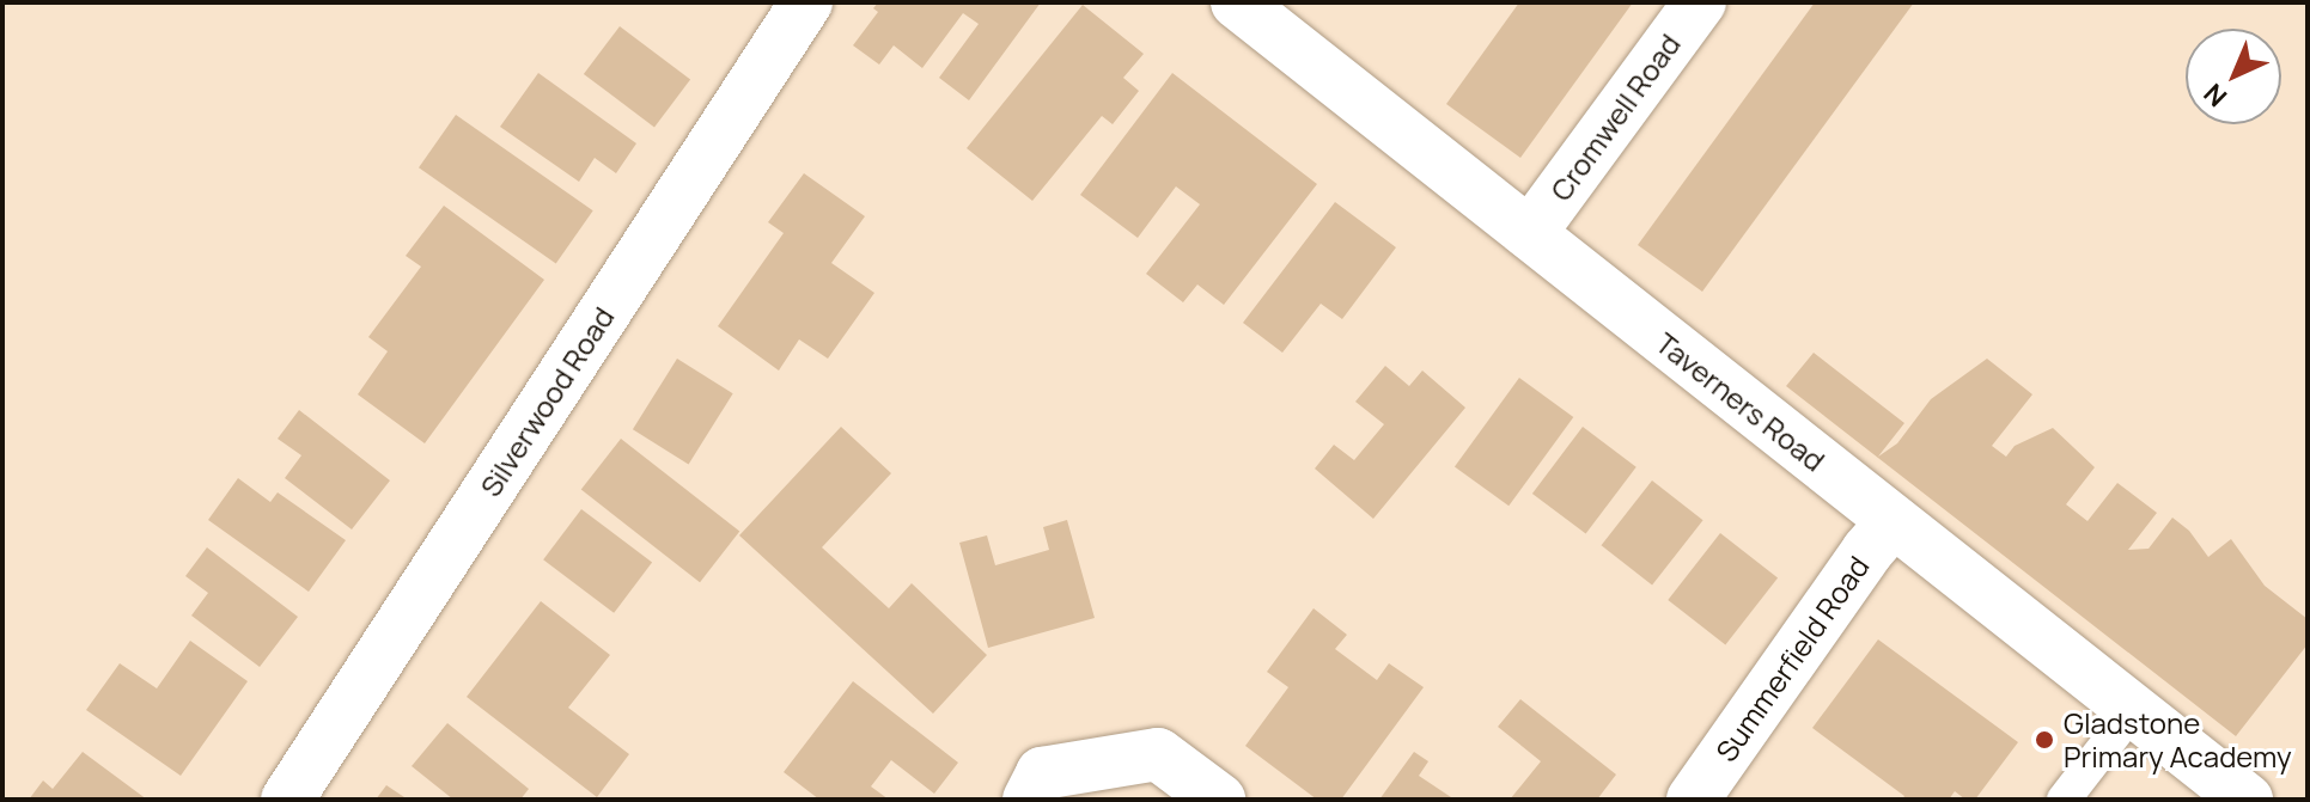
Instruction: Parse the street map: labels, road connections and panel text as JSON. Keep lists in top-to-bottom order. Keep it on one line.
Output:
{"streets":{"street":["Cromwell Road","Silverwood Road","Taverners Road","Summerfield Road"]},"crossings":[["Cromwell Road","Taverners Road"],["Taverners Road","Summerfield Road"]],"places":["Gladstone Primary Academy"],"north":"bottom left"}
